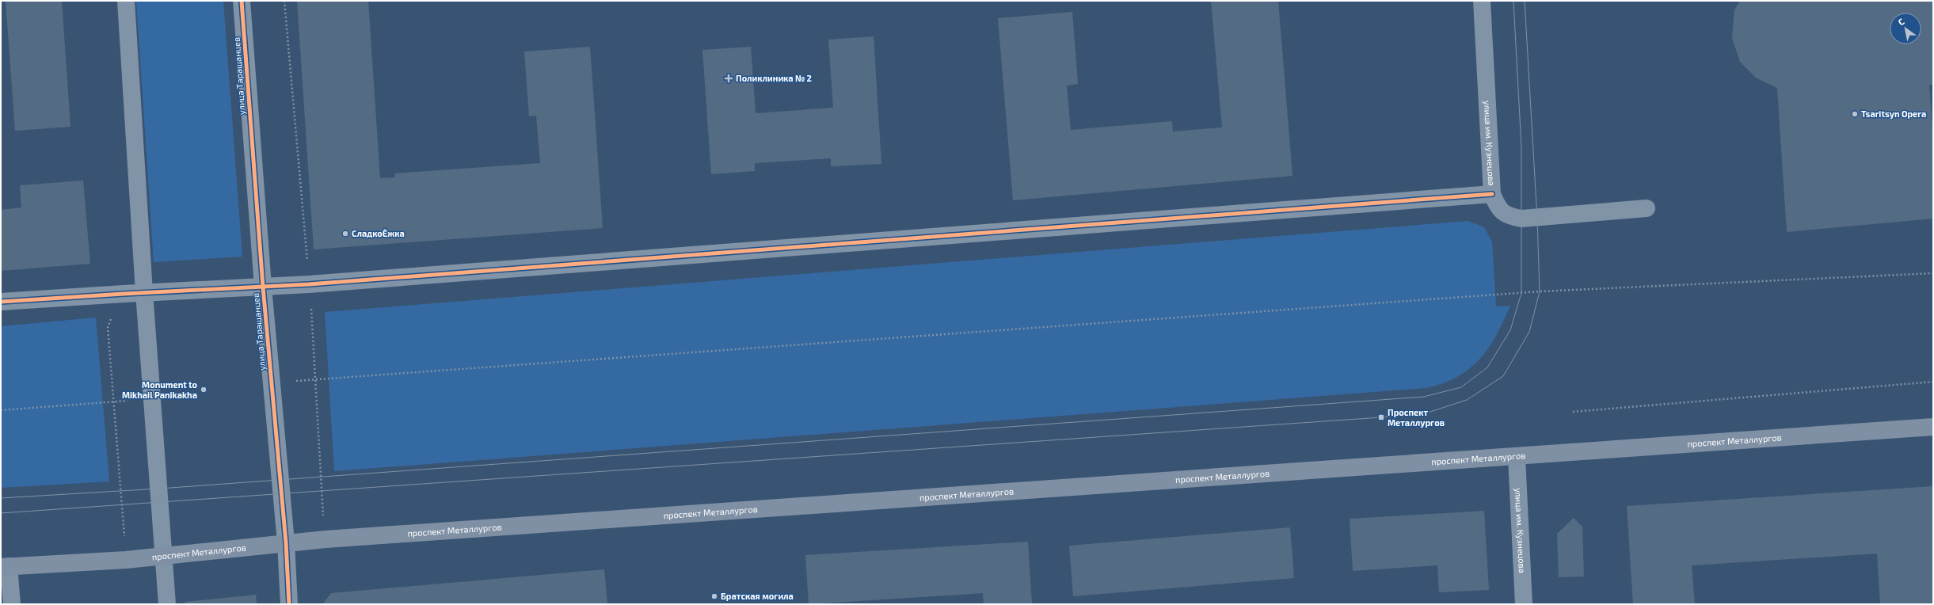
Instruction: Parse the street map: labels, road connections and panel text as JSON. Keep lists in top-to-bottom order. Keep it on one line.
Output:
{"streets":{"main road":["проспект Металлургов"],"street":["улица Таращанцев","улица им. Кузнецова"]},"crossings":[["улица Таращанцев","проспект Металлургов"],["улица им. Кузнецова","проспект Металлургов"]],"places":{"health":["Поликлиника № 2"],"other":["Tsaritsyn Opera","СладкоЁжка","Monument to Mikhail Panikakha","Братская могила"],"transit":["Проспект Металлургов"]},"north":"top left"}
